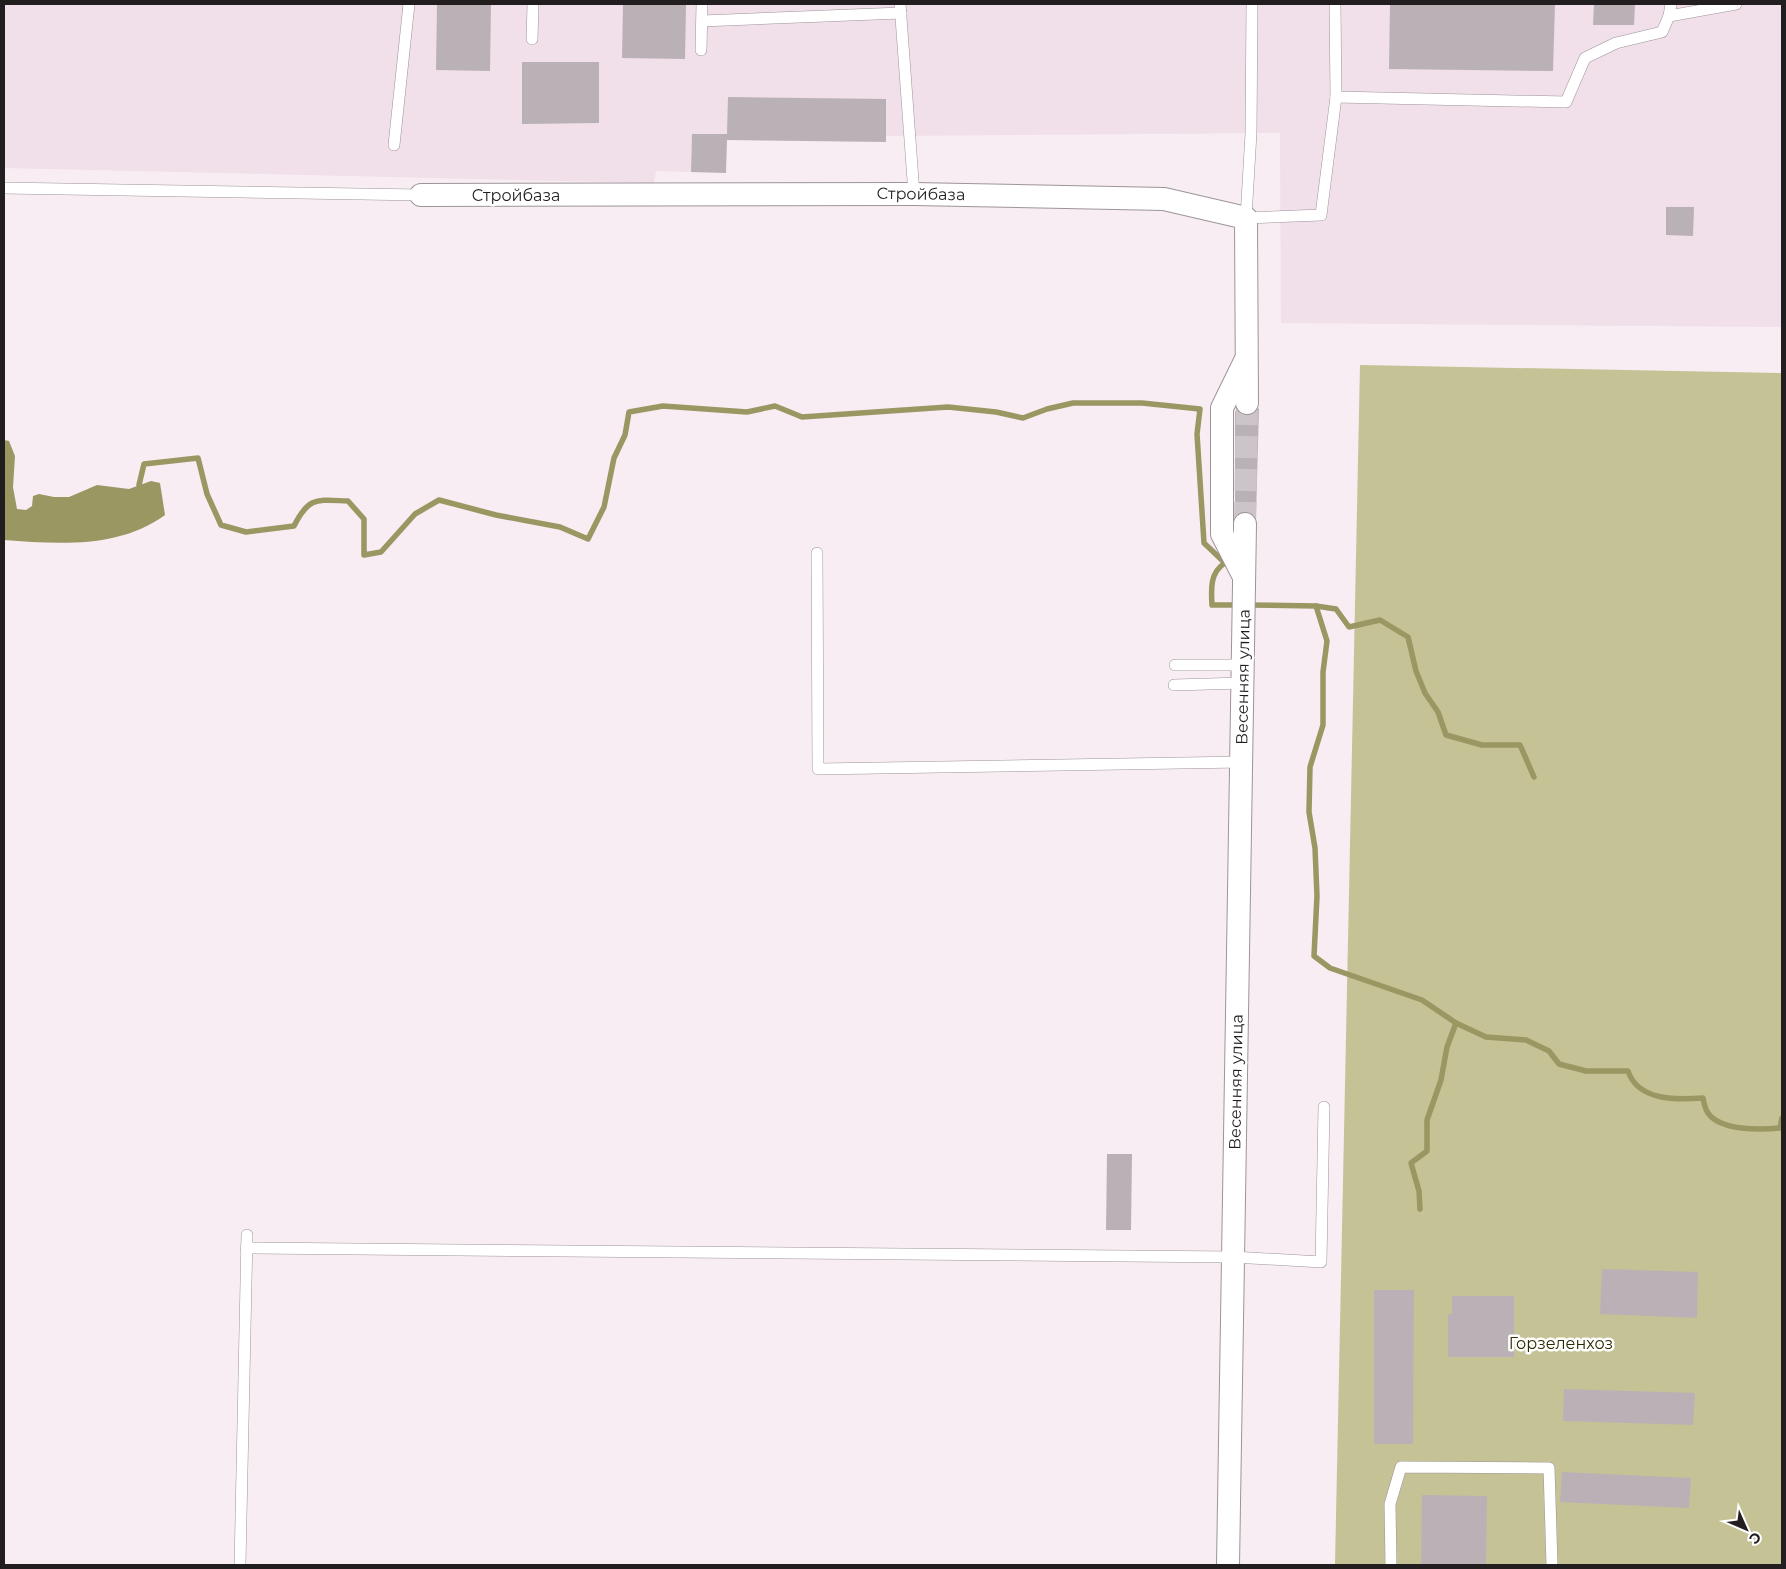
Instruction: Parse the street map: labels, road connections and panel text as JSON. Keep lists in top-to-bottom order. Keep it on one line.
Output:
{"streets":{"street":["Стройбаза","Весенняя улица"]},"parks":["Горзеленхоз"],"north":"bottom right"}
